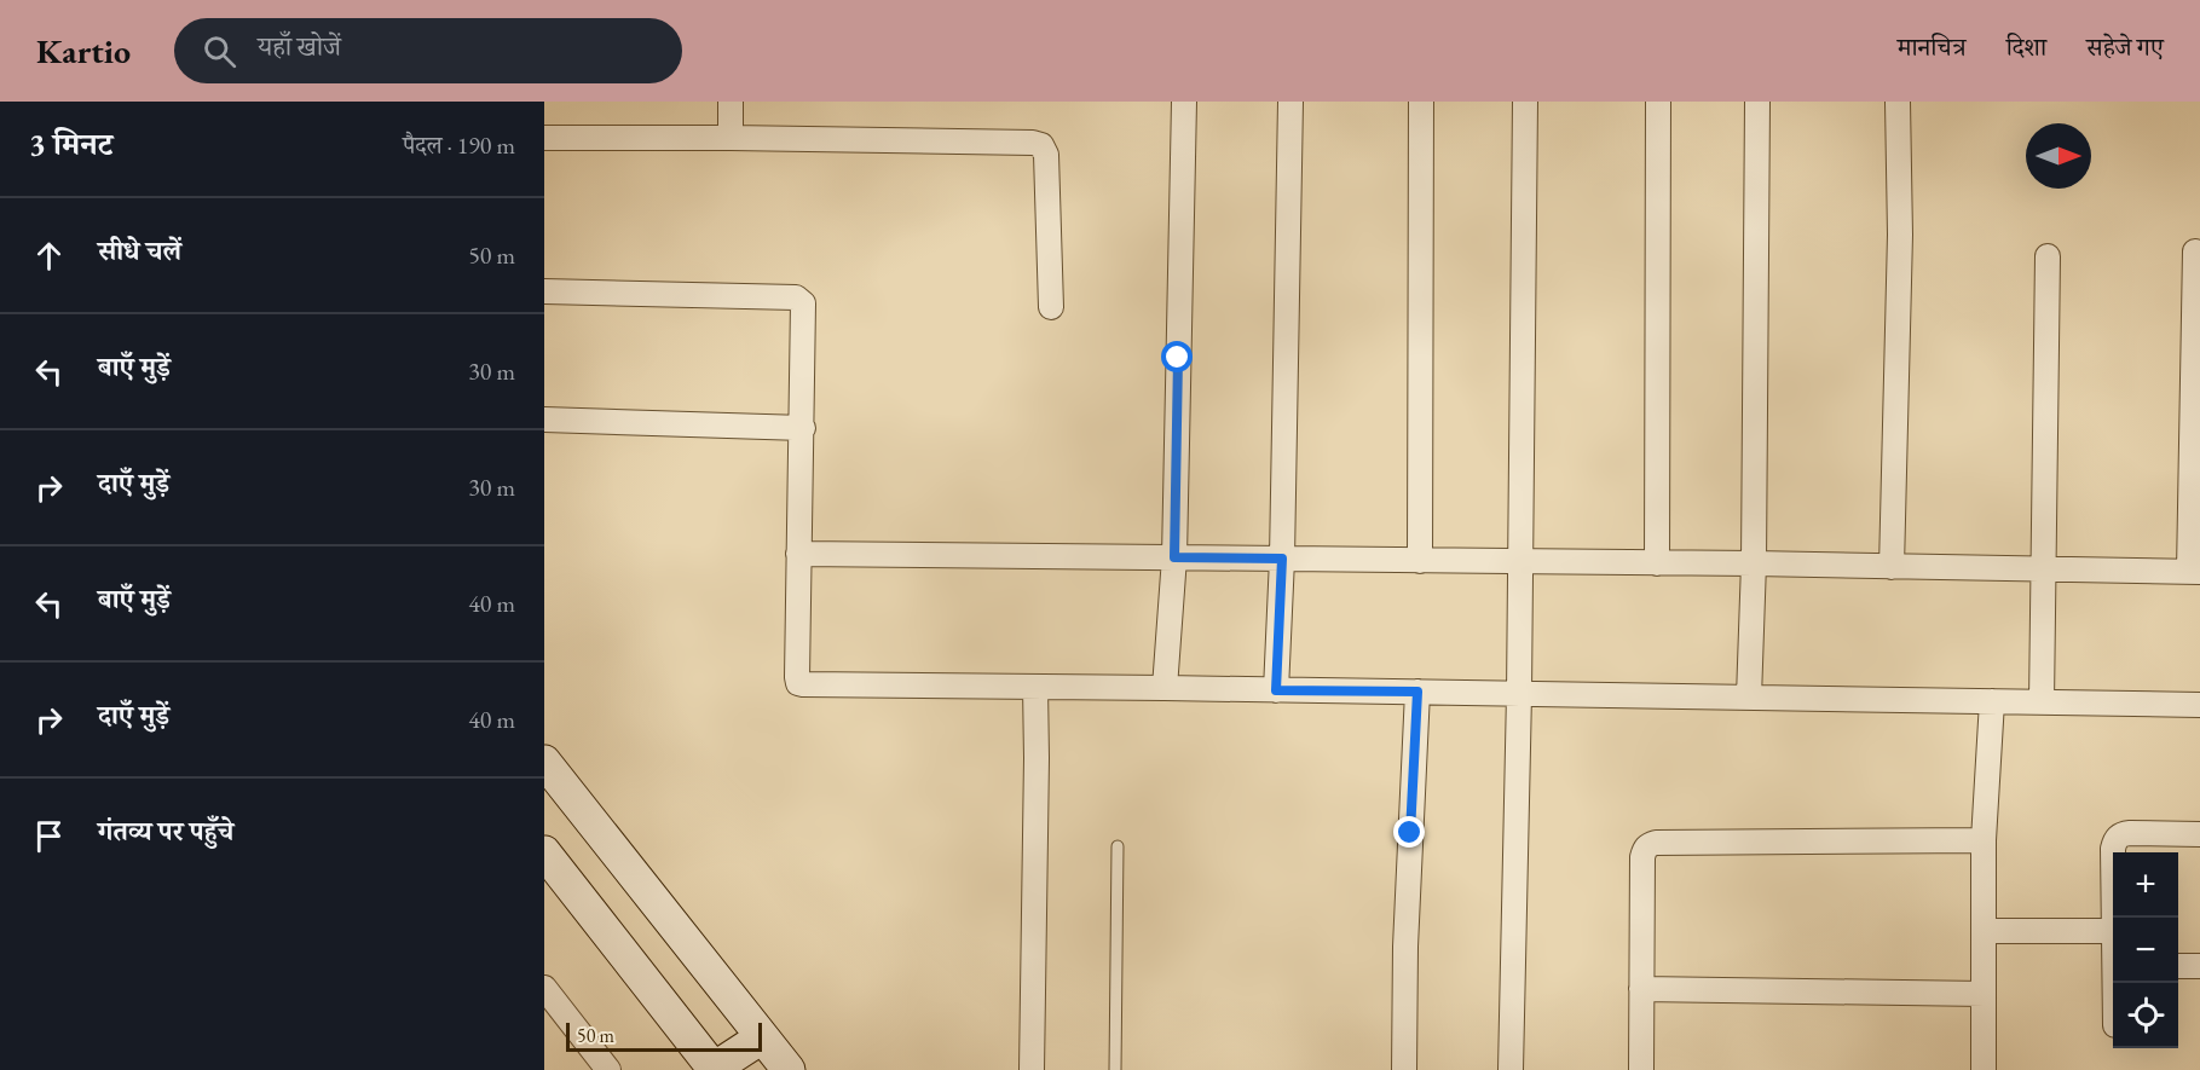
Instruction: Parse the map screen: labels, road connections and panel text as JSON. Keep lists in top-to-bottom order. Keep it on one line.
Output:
{"scale_bar":"50 m","north":"right","page":{"header":"Kartio","search":"यहाँ खोजें","nav":["मानचित्र","दिशा","सहेजे गए"],"heading":["3 मिनट","पैदल · 190 m"],"list":[["सीधे चलें","50 m"],["बाएँ मुड़ें","30 m"],["दाएँ मुड़ें","30 m"],["बाएँ मुड़ें","40 m"],["दाएँ मुड़ें","40 m"],"गंतव्य पर पहुँचे"],"map_buttons":["+","−"],"scale":"50 m"}}
